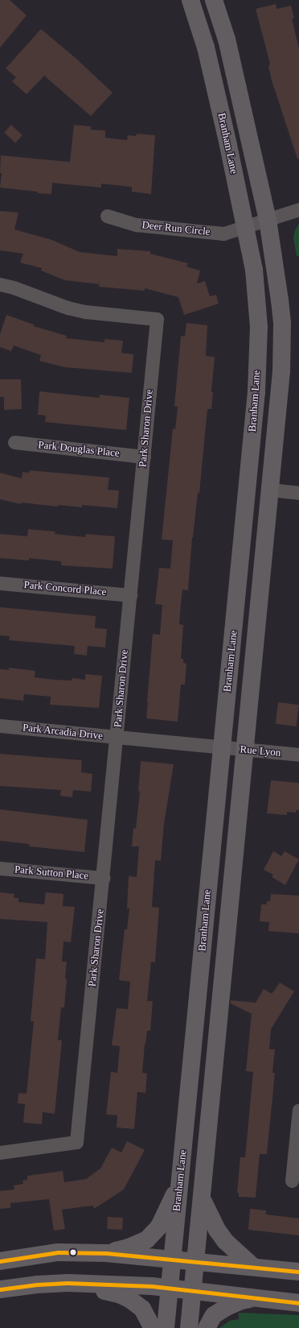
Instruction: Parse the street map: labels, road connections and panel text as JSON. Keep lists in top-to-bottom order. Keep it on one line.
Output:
{"streets":{"main road":["Branham Lane"],"street":["Deer Run Circle","Park Sharon Drive","Park Douglas Place","Park Concord Place","Park Arcadia Drive","Rue Lyon","Park Sutton Place"]},"crossings":[["Branham Lane","Deer Run Circle"],["Branham Lane","Park Arcadia Drive"],["Branham Lane","Rue Lyon"],["Park Sharon Drive","Park Douglas Place"],["Park Sharon Drive","Park Concord Place"],["Park Sharon Drive","Park Arcadia Drive"],["Park Sharon Drive","Park Sutton Place"],["Park Arcadia Drive","Rue Lyon"]]}
